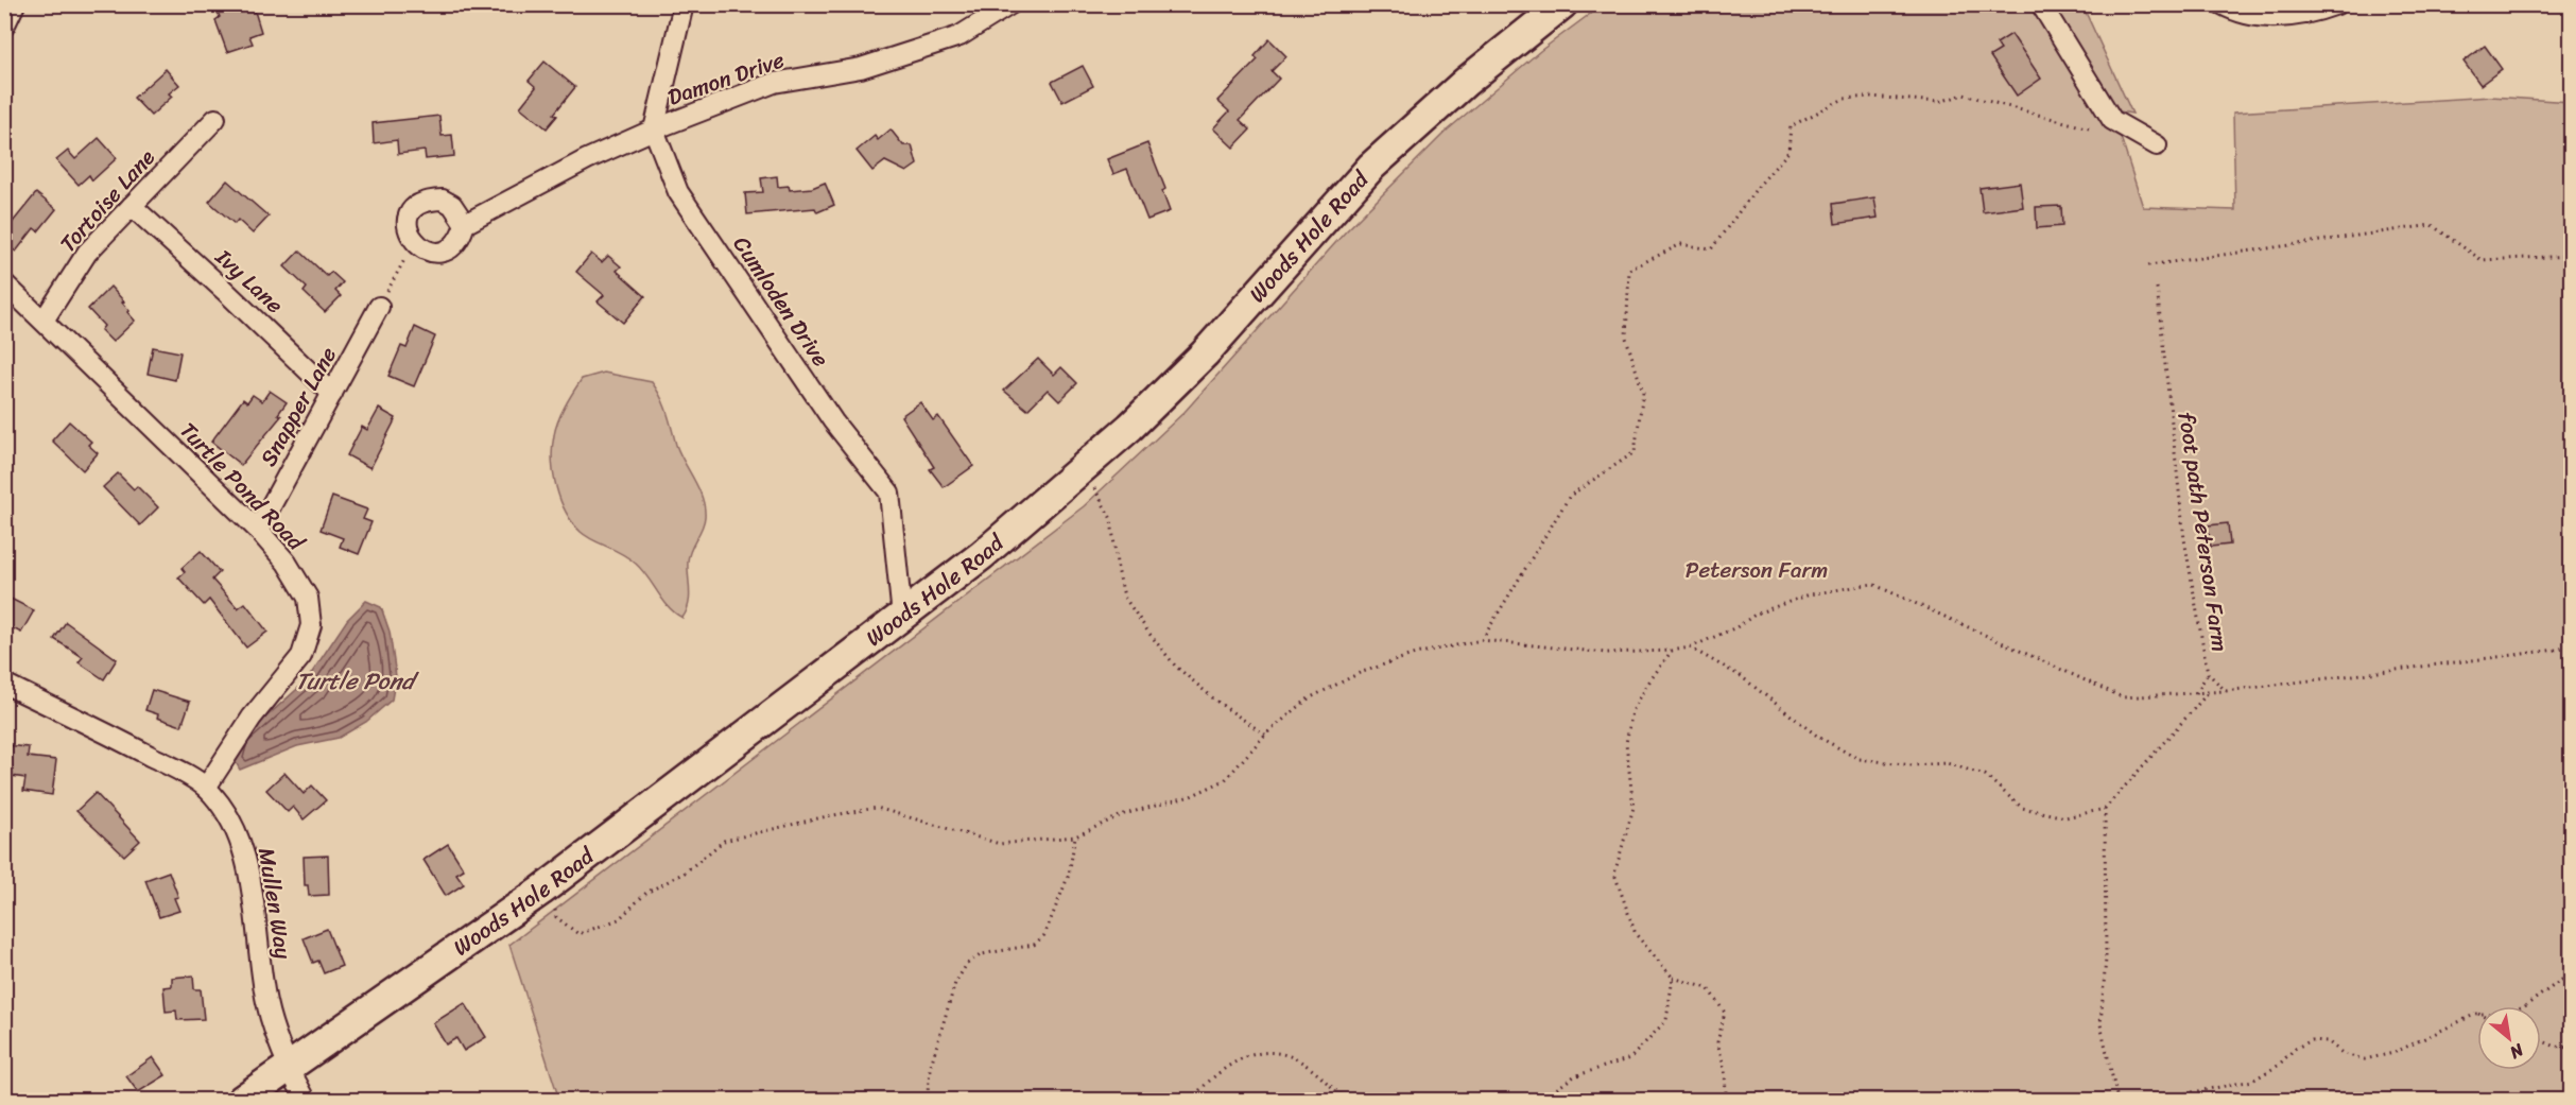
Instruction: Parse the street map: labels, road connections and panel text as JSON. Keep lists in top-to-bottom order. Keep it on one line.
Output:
{"streets":{"highway":["Woods Hole Road"],"street":["Damon Drive","Tortoise Lane","Ivy Lane","Cumloden Drive","Snapper Lane","Turtle Pond Road","Mullen Way"],"path":["foot path Peterson Farm"]},"crossings":[["Damon Drive","Cumloden Drive"],["Tortoise Lane","Ivy Lane"],["Tortoise Lane","Turtle Pond Road"],["Woods Hole Road","Cumloden Drive"],["Woods Hole Road","Mullen Way"],["Ivy Lane","Snapper Lane"],["Snapper Lane","Turtle Pond Road"],["Turtle Pond Road","Mullen Way"]],"water":["Turtle Pond"],"parks":["Peterson Farm"],"north":"bottom right"}
